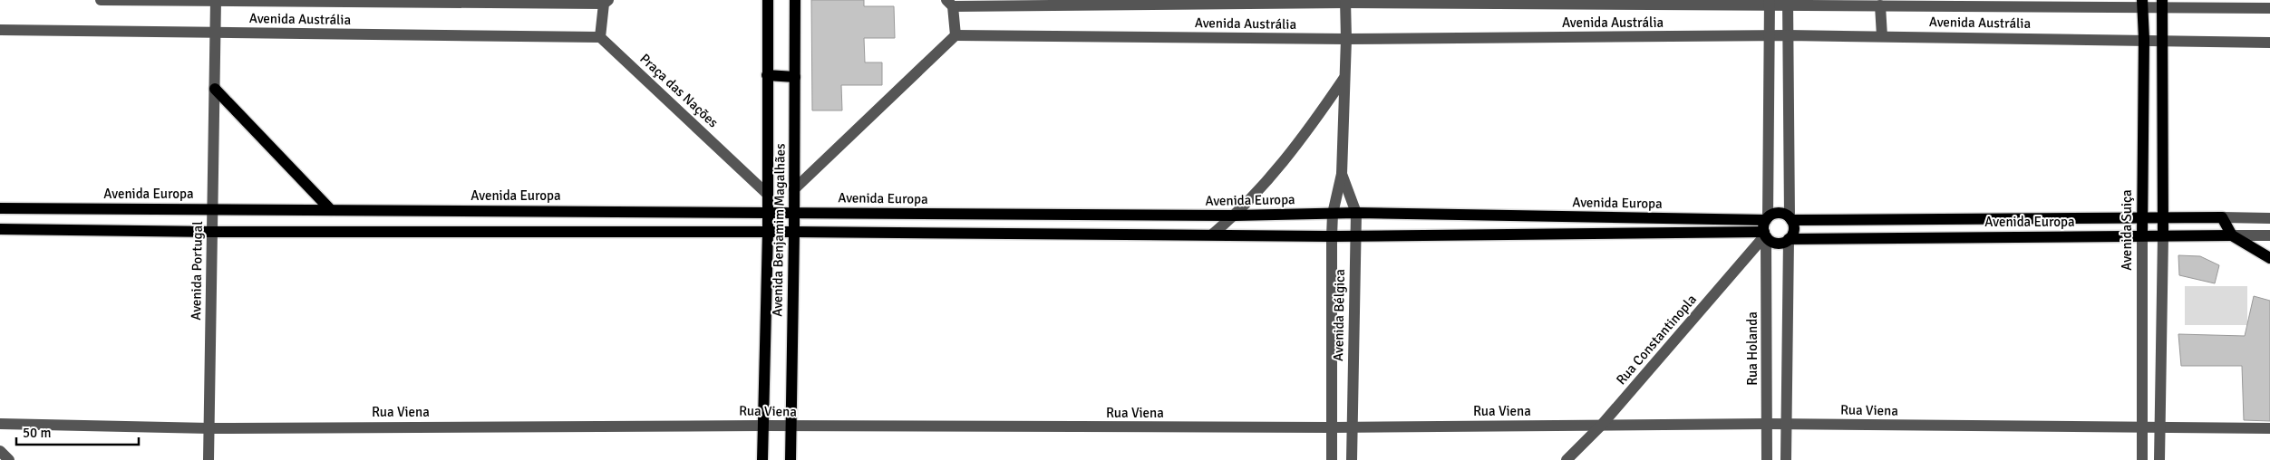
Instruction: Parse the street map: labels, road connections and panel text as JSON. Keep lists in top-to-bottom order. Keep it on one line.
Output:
{"streets":{"main road":["Avenida Europa","Avenida Benjamim Magalhães","Avenida Suiça"],"street":["Avenida Austrália","Praça das Nações","Avenida Portugal","Avenida Bélgica","Rua Constantinopla","Rua Holanda","Rua Viena"]},"crossings":[["Avenida Austrália","Praça das Nações"],["Avenida Austrália","Avenida Suiça"],["Avenida Austrália","Avenida Portugal"],["Avenida Austrália","Avenida Bélgica"],["Avenida Austrália","Rua Holanda"],["Praça das Nações","Avenida Benjamim Magalhães"],["Avenida Europa","Avenida Benjamim Magalhães"],["Avenida Europa","Avenida Suiça"],["Avenida Europa","Avenida Portugal"],["Avenida Europa","Avenida Bélgica"],["Avenida Europa","Rua Constantinopla"],["Avenida Europa","Rua Holanda"],["Avenida Benjamim Magalhães","Rua Viena"],["Avenida Suiça","Rua Viena"],["Avenida Portugal","Rua Viena"],["Avenida Bélgica","Rua Viena"],["Rua Constantinopla","Rua Holanda"],["Rua Constantinopla","Rua Viena"],["Rua Holanda","Rua Viena"]],"scale_bar":"50 m"}
